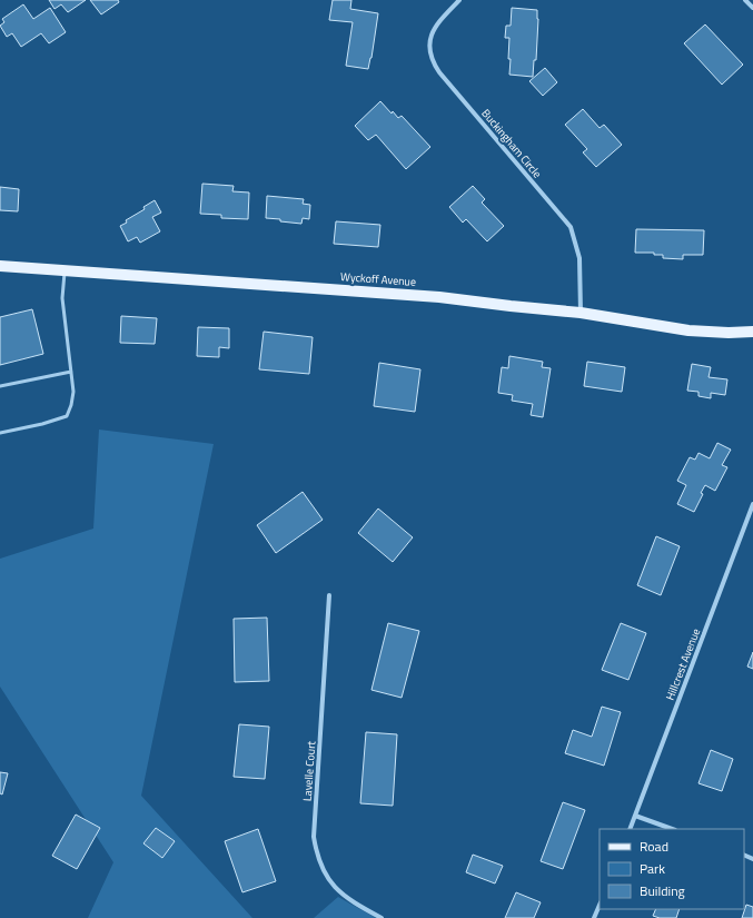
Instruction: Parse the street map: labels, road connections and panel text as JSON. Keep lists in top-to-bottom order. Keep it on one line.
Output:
{"streets":{"main road":["Wyckoff Avenue"],"street":["Buckingham Circle","Hillcrest Avenue","Lavelle Court"]},"crossings":[["Buckingham Circle","Wyckoff Avenue"]],"legend":["Road","Park","Building"]}
